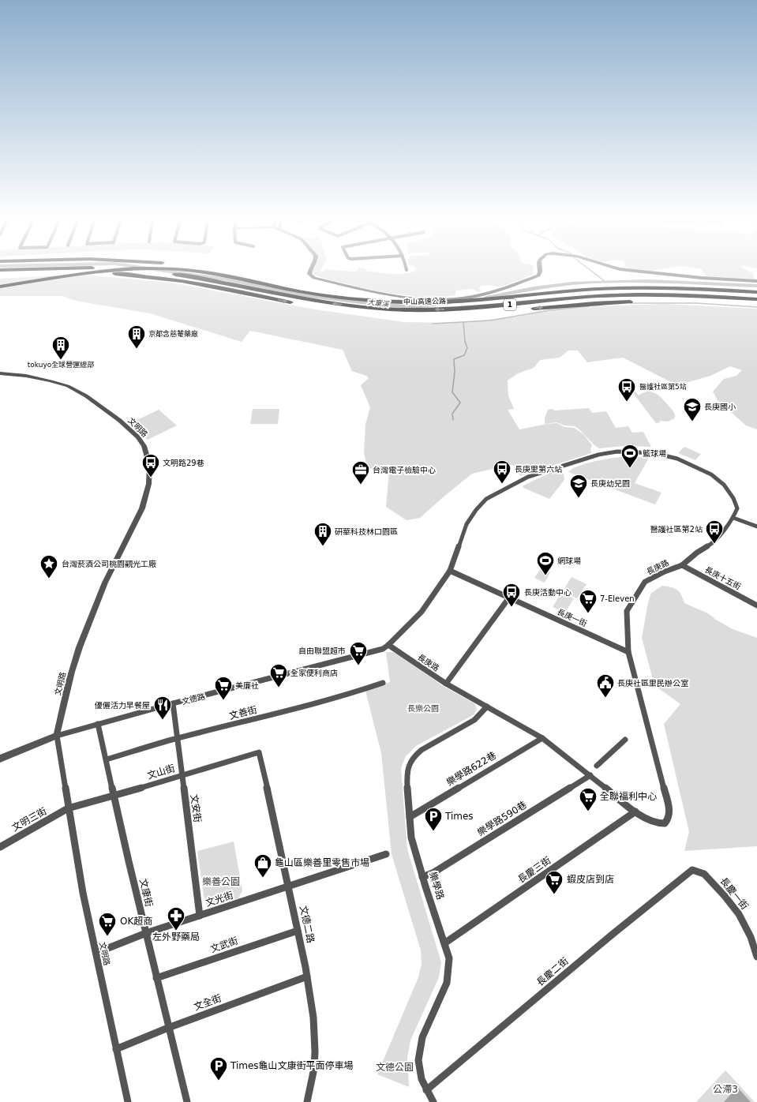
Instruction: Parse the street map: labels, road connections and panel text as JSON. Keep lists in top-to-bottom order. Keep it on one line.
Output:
{"streets":{"highway":["中山高速公路","1"],"street":["文明路","長庚路","長庚十五街","長庚一街","文德路","文善街","樂學路622巷","文山街","文安街","樂學路590巷","文明三街","長慶三街","樂學路","文康街","長慶一街","文光街","文德二路","文武街","長慶二街","文全街"]},"crossings":[["文明路","文德路"],["文明路","文山街"],["文明路","文明三街"],["文明路","文光街"],["文明路","文全街"],["長庚路","長庚十五街"],["長庚路","長庚一街"],["長庚路","文德路"],["長庚路","樂學路622巷"],["長庚路","樂學路590巷"],["長庚路","長慶三街"],["長庚路","樂學路"],["文德路","文安街"],["文德路","文康街"],["文善街","文安街"],["文善街","文康街"],["樂學路622巷","樂學路"],["文山街","文安街"],["文山街","文明三街"],["文山街","文康街"],["文山街","文德二路"],["文安街","文光街"],["樂學路590巷","樂學路"],["長慶三街","樂學路"],["樂學路","長慶二街"],["文康街","文光街"],["文康街","文武街"],["文康街","文全街"],["長慶一街","長慶二街"],["文光街","文德二路"],["文德二路","文武街"],["文德二路","文全街"]],"water":["大窠溪"],"parks":["長樂公園","樂善公園","文德公園","公滯3"],"places":{"building":["京都念慈菴藥廠","tokuyo全球營運總部","研華科技林口園區"],"bus stop":["醫護社區第5站","文明路29巷","長庚里第六站","醫護社區第2站","長庚活動中心"],"school or university":["長庚國小","長庚幼兒園"],"sports":["籃球場","網球場"],"office":["台灣電子檢驗中心"],"place":["台灣菸酒公司桃園觀光工廠"],"supermarket":["7-Eleven","自由聯盟超市","全家便利商店","美廉社","全聯福利中心","蝦皮店到店","OK超商"],"public building":["長庚社區里民辦公室"],"restaurant":["優儷活力早餐屋"],"parking":["Times","Times龜山文康街平面停車場"],"shop":["龜山區樂善里零售市場"],"pharmacy":["左外野藥局"]}}
